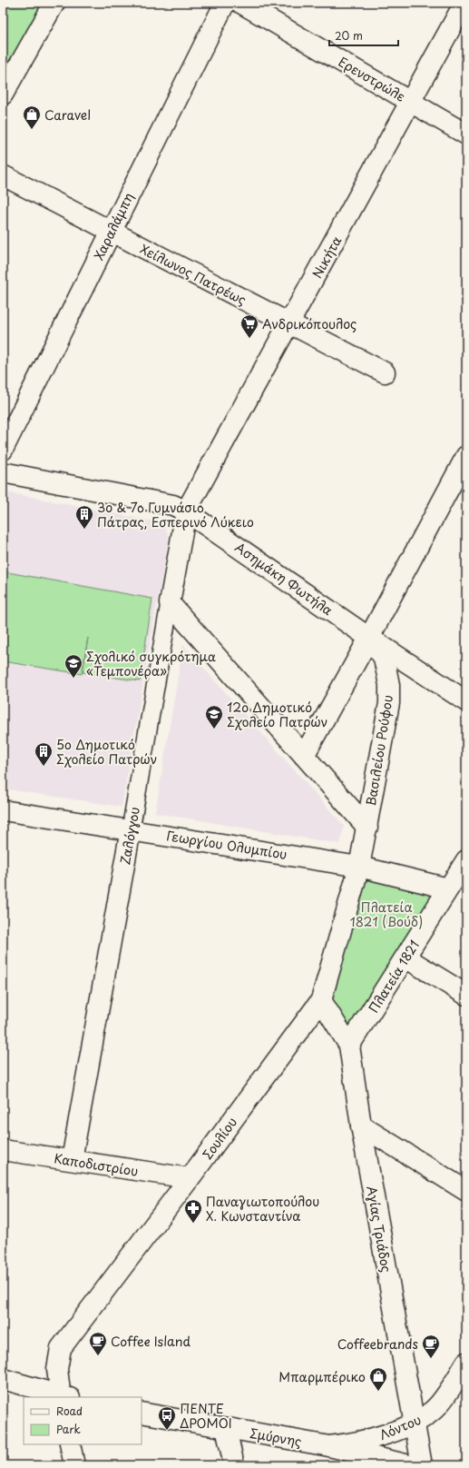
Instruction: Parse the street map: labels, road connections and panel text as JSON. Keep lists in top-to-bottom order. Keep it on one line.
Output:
{"streets":{"street":["Ερενστρώλε","Χαραλάμπη","Νικήτα","Χείλωνος Πατρέως","Ασημάκη Φωτήλα","Βασιλείου Ρούφου","Ζαλόγγου","Γεωργίου Ολυμπίου","Πλατεία 1821","Σουλίου","Καποδιστρίου","Αγίας Τριάδος","Λόντου","Σμύρνης"]},"crossings":[["Ερενστρώλε","Νικήτα"],["Χαραλάμπη","Χείλωνος Πατρέως"],["Νικήτα","Χείλωνος Πατρέως"],["Νικήτα","Ασημάκη Φωτήλα"],["Νικήτα","Ζαλόγγου"],["Ασημάκη Φωτήλα","Βασιλείου Ρούφου"],["Ασημάκη Φωτήλα","Ζαλόγγου"],["Βασιλείου Ρούφου","Γεωργίου Ολυμπίου"],["Βασιλείου Ρούφου","Σουλίου"],["Ζαλόγγου","Γεωργίου Ολυμπίου"],["Ζαλόγγου","Καποδιστρίου"],["Γεωργίου Ολυμπίου","Πλατεία 1821"],["Γεωργίου Ολυμπίου","Σουλίου"],["Πλατεία 1821","Αγίας Τριάδος"],["Σουλίου","Καποδιστρίου"],["Σουλίου","Αγίας Τριάδος"],["Αγίας Τριάδος","Λόντου"],["Λόντου","Σμύρνης"]],"parks":["Πλατεία 1821 (Βούδ)"],"places":{"shop":["Caravel","Μπαρμπέρικο"],"supermarket":["Ανδρικόπουλος"],"building":["3ο & 7ο Γυμνάσιο Πάτρας, Εσπερινό Λύκειο","5ο Δημοτικό Σχολείο Πατρών"],"school or university":["Σχολικό συγκρότημα «Τεμπονέρα»","12ο Δημοτικό Σχολείο Πατρών"],"pharmacy":["Παναγιωτοπούλου Χ. Κωνσταντίνα"],"cafe":["Coffee Island","Coffeebrands"],"bus stop":["ΠΕΝΤΕ ΔΡΟΜΟΙ"]},"legend":["Road","Park"],"scale_bar":"20 m"}
